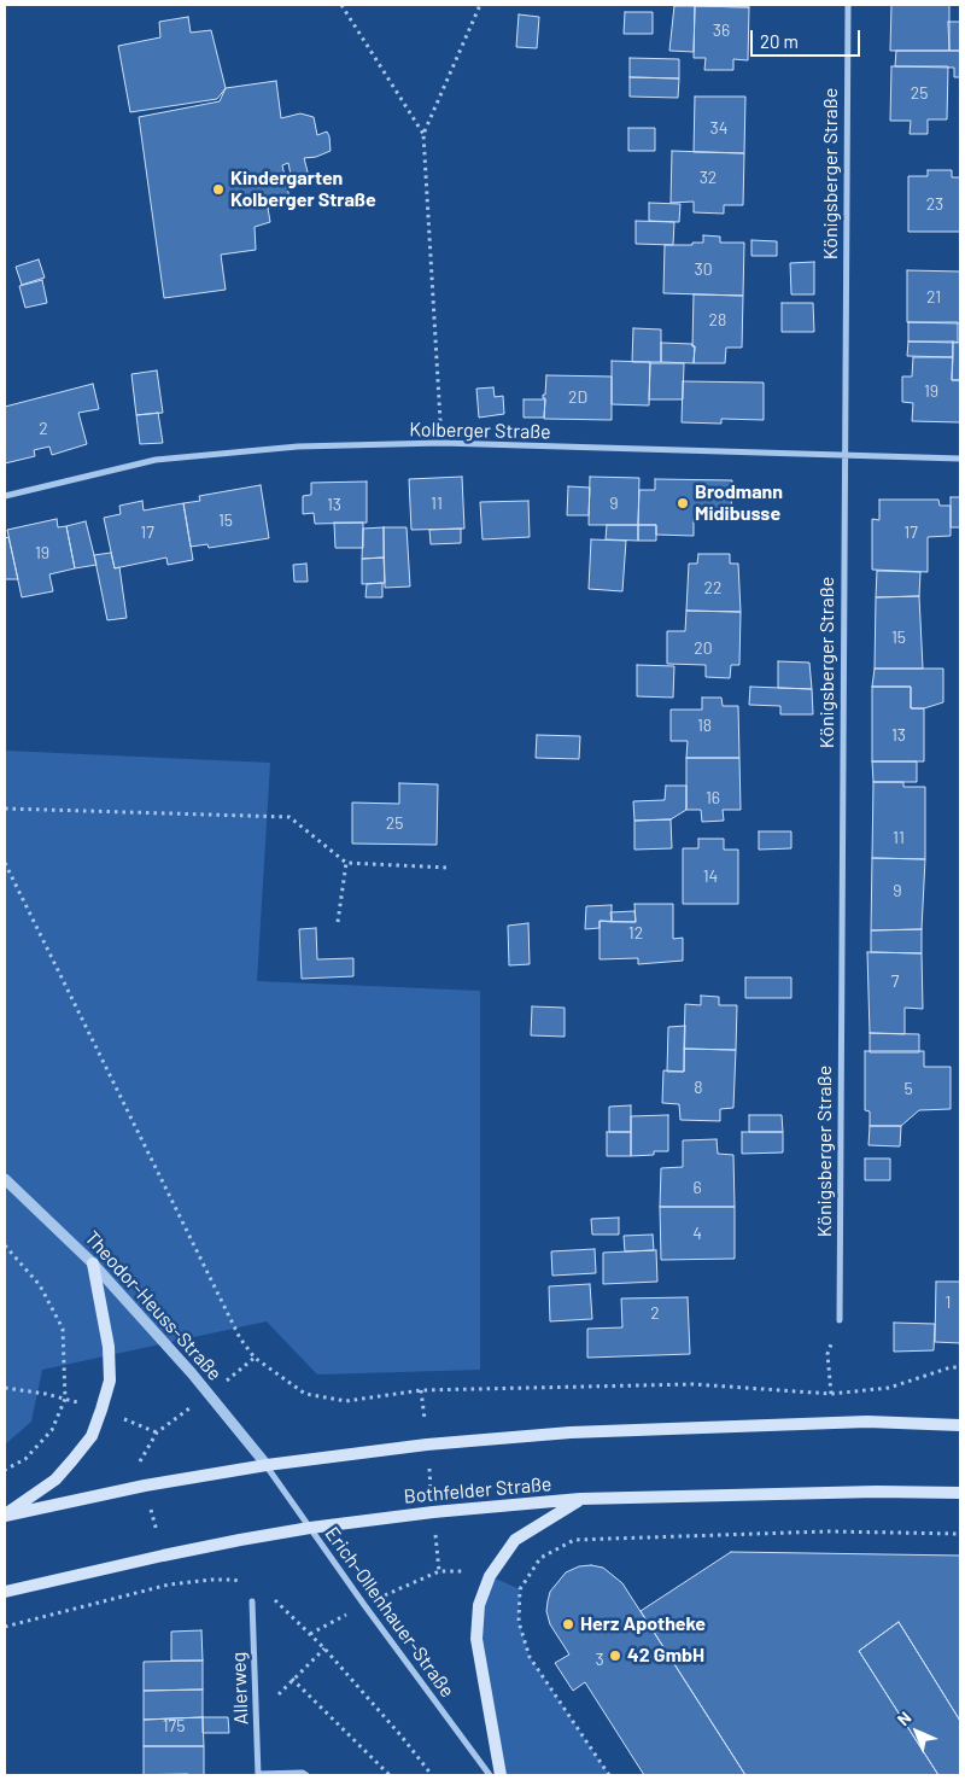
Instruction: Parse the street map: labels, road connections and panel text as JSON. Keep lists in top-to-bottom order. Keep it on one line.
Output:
{"streets":{"main road":["Bothfelder Straße"],"street":["Königsberger Straße","Kolberger Straße","Theodor-Heuss-Straße","Erich-Ollenhauer-Straße","Allerweg"]},"crossings":[["Königsberger Straße","Kolberger Straße"],["Theodor-Heuss-Straße","Erich-Ollenhauer-Straße"],["Bothfelder Straße","Erich-Ollenhauer-Straße"]],"places":["Kindergarten Kolberger Straße","Brodmann Midibusse","Herz Apotheke","42 GmbH"],"house_numbers":["36","25","34","32","23","30","21","28","19","2D","2","11","9","13","15","17","17","19","22","15","20","18","13","16","25","11","14","9","12","7","8","5","6","4","1","2","3","175"],"scale_bar":"20 m","north":"top left"}
